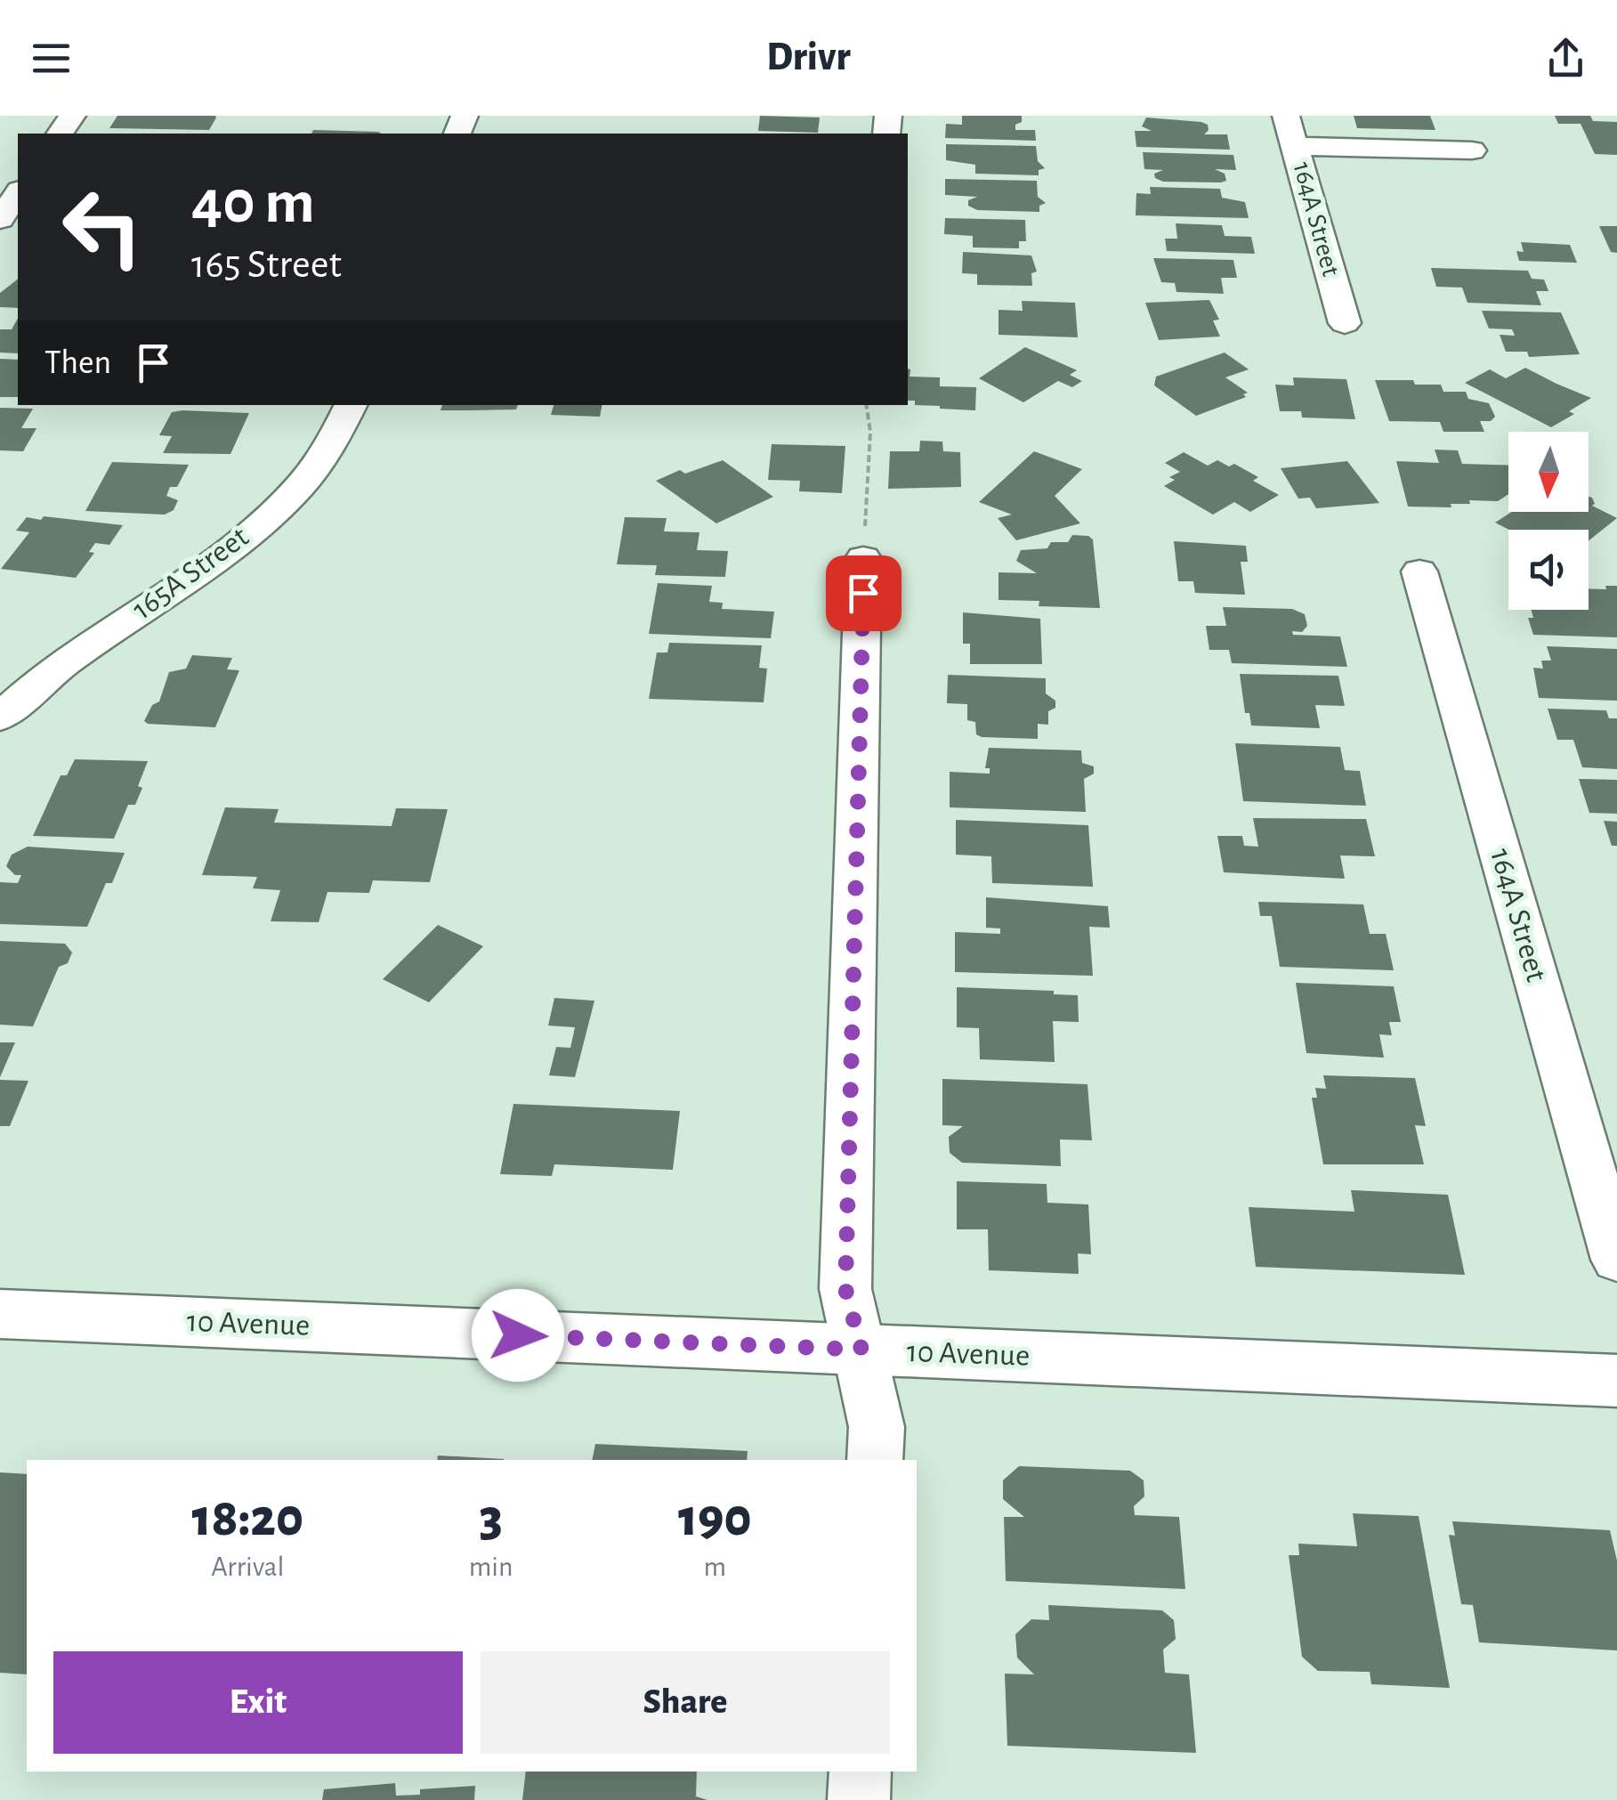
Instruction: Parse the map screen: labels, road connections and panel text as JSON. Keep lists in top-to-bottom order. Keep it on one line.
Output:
{"streets":{"street":["164A Street","165A Street","10 Avenue"]},"north":"bottom","page":{"header":"Drivr","turn":["40 m","165 Street"],"then":"Then","eta":["18:20","Arrival","3","min","190","m"],"buttons":["Exit","Share"]}}
